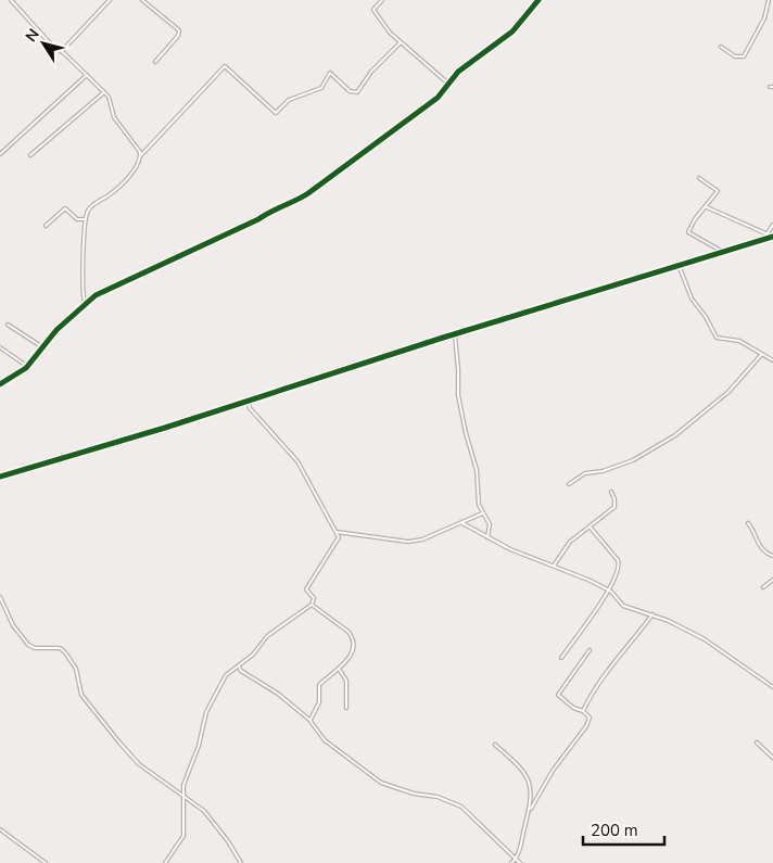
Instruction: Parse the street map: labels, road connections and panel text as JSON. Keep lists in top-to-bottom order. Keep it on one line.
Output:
{"scale_bar":"200 m","north":"top left"}
